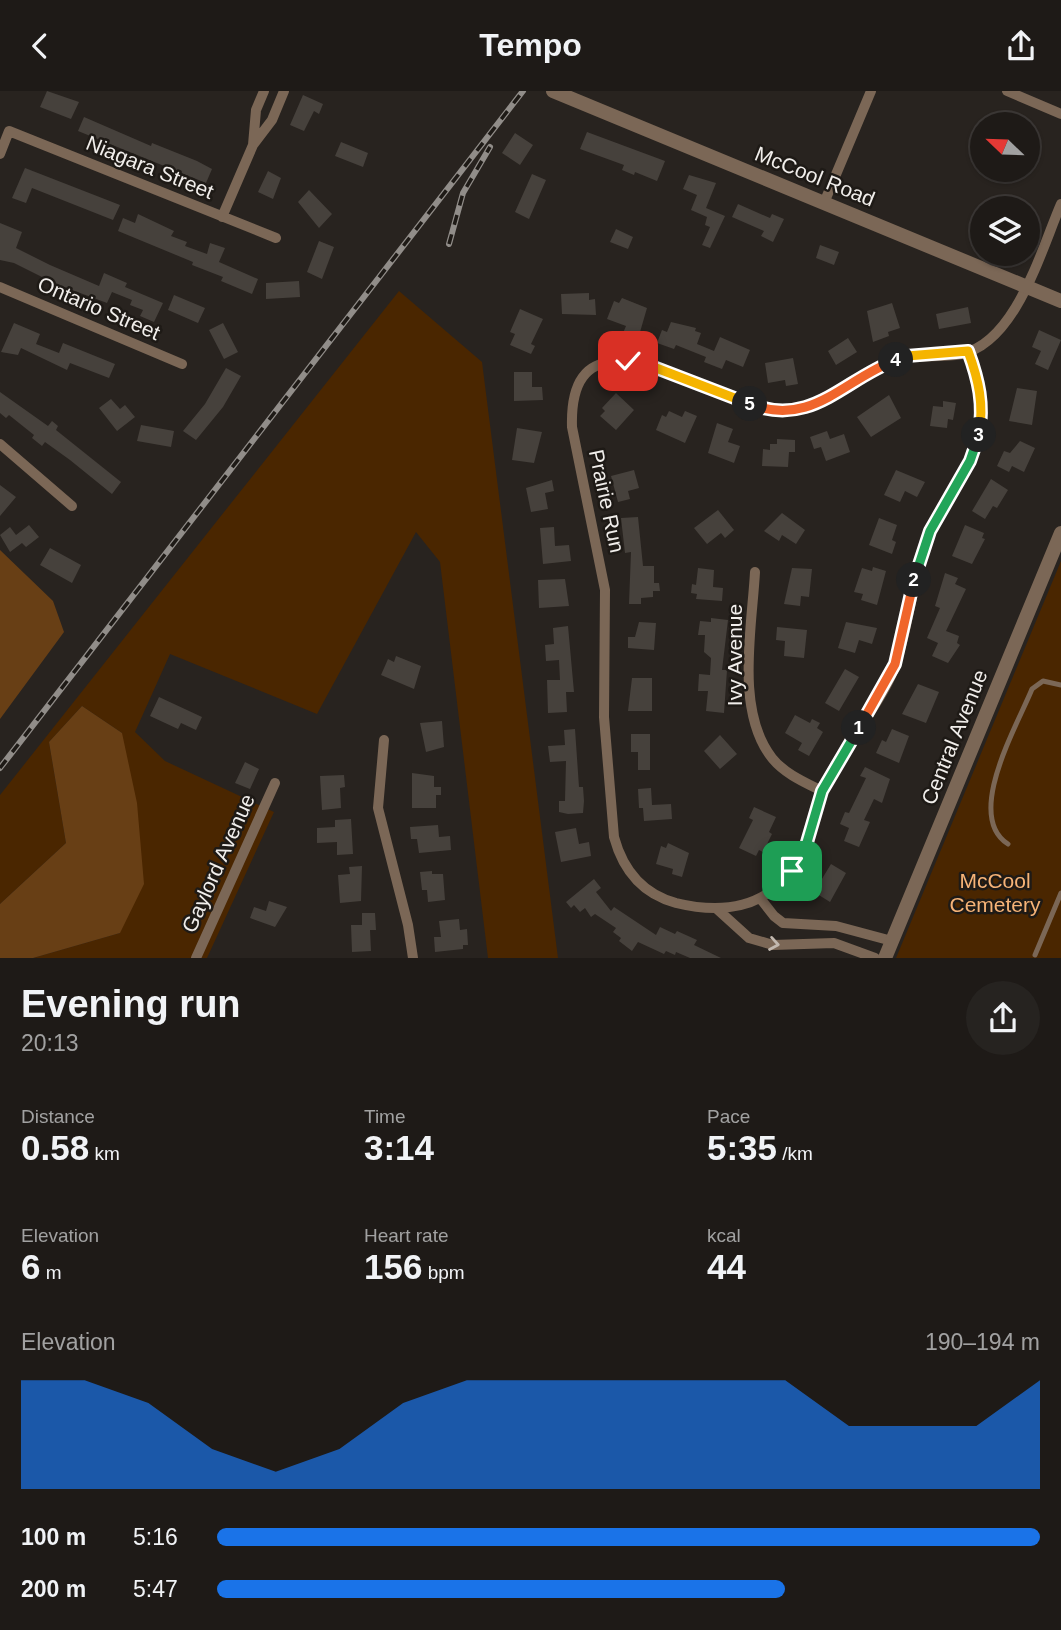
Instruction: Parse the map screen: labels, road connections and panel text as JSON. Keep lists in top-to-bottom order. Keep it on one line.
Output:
{"streets":{"street":["Niagara Street","McCool Road","Ontario Street","Prairie Run","Ivy Avenue","Central Avenue","Gaylord Avenue"]},"crossings":[["McCool Road","Prairie Run"],["Prairie Run","Ivy Avenue"]],"parks":["McCool Cemetery"],"north":"top left","page":{"header":"Tempo","pins":["4","5","3","2","1"],"heading":["Evening run","20:13"],"stats":[["Distance","0.58 km"],["Time","3:14"],["Pace","5:35 /km"],["Elevation","6 m"],["Heart rate","156 bpm"],["kcal","44"]],"chart":["Elevation","190–194 m"],"list":[{"name":"100 m","note":"5:16"},{"name":"200 m","note":"5:47"}]}}
